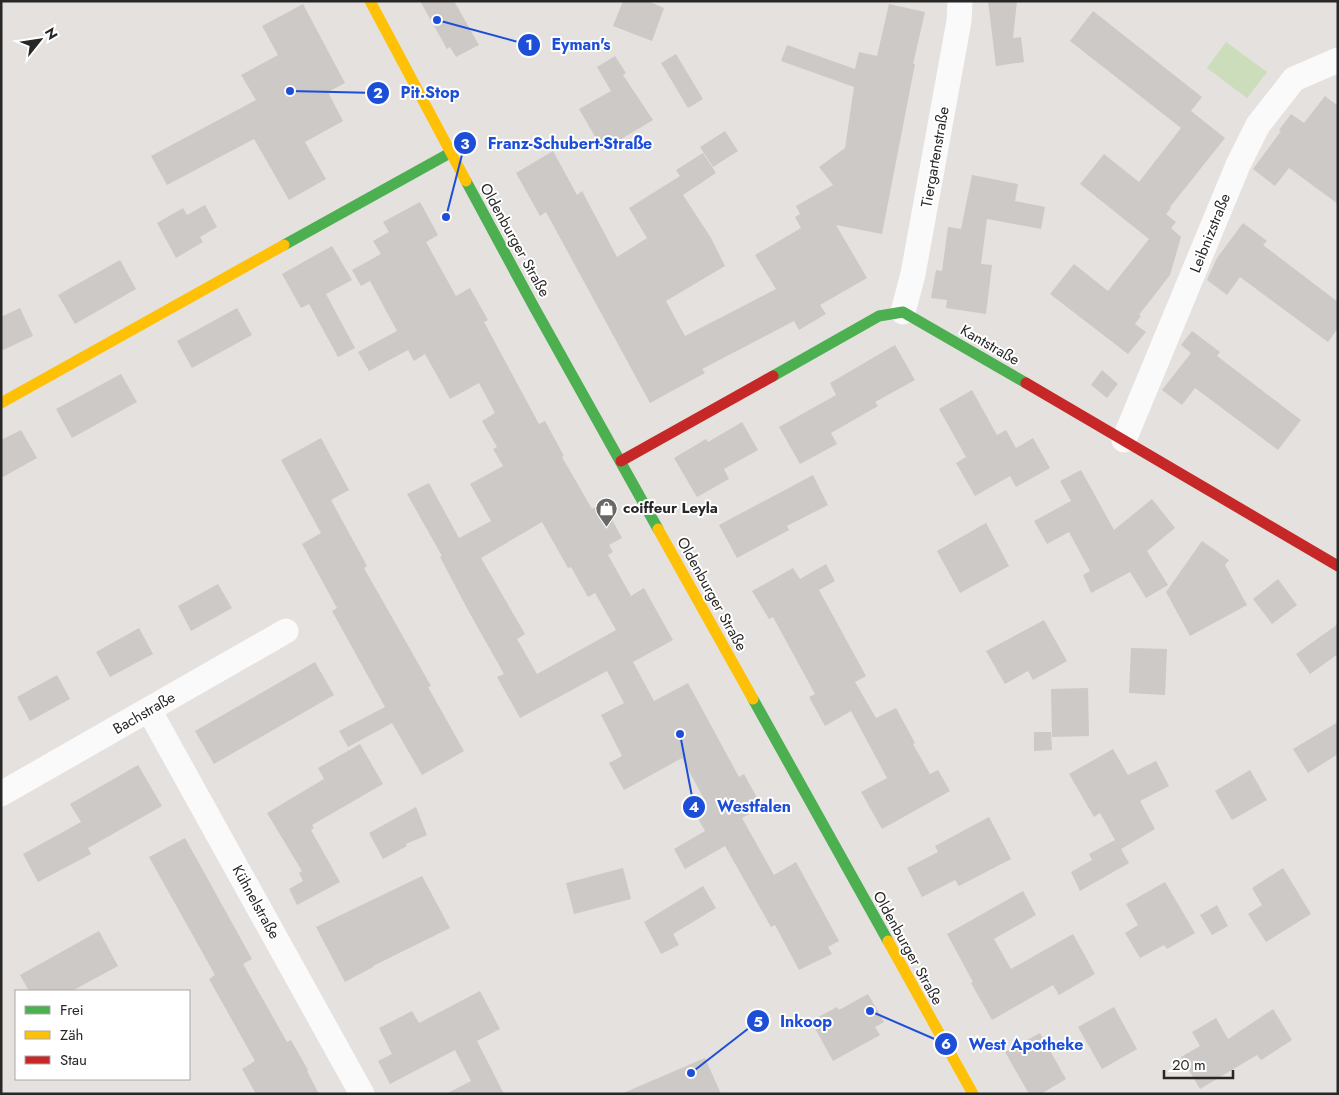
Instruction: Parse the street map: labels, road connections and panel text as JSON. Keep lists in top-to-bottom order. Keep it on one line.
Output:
{"streets":{"street":["Tiergartenstraße","Leibnizstraße","Oldenburger Straße","Kantstraße","Bachstraße","Kühnelstraße"]},"crossings":[["Tiergartenstraße","Kantstraße"],["Leibnizstraße","Kantstraße"],["Bachstraße","Kühnelstraße"]],"places":{"other":["Eyman's","Pit.Stop","Franz-Schubert-Straße","Westfalen","West Apotheke","Inkoop"],"shop":["coiffeur Leyla"]},"legend":["Frei","Zäh","Stau"],"scale_bar":"20 m","north":"top right"}
